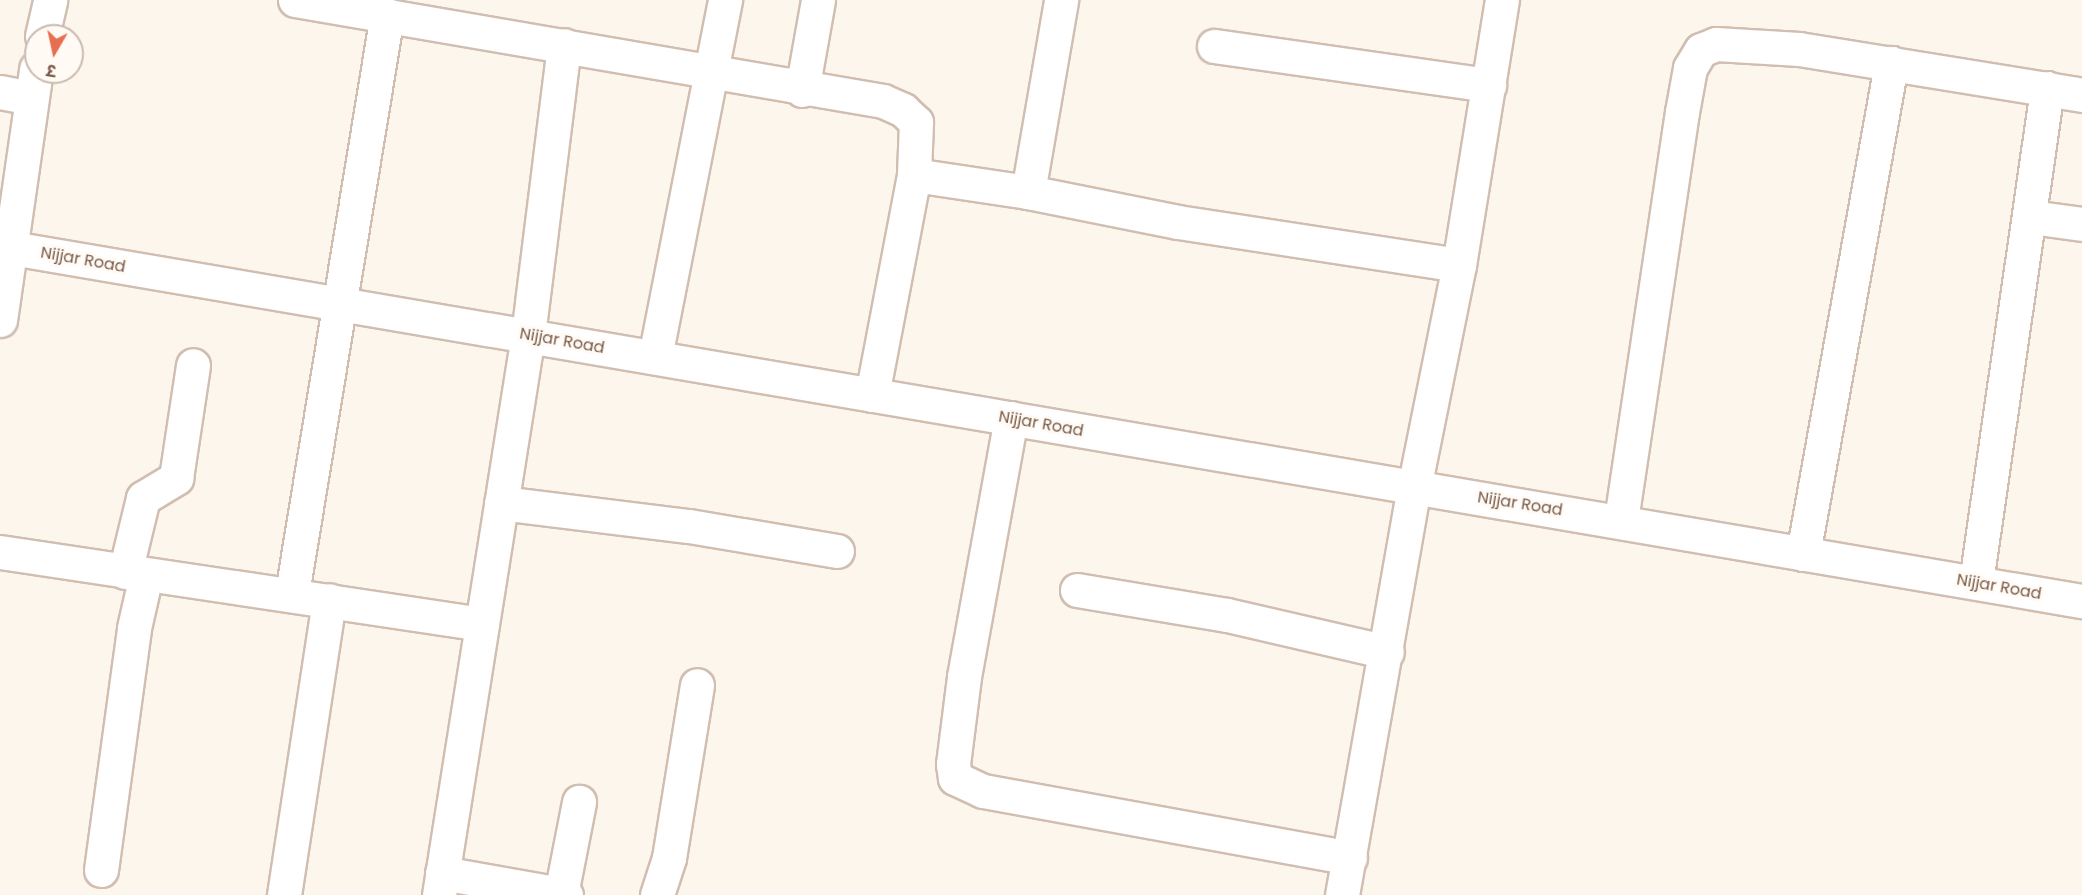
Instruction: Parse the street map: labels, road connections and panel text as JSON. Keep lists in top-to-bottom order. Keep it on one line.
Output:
{"streets":{"street":["Nijjar Road"]},"north":"bottom"}
